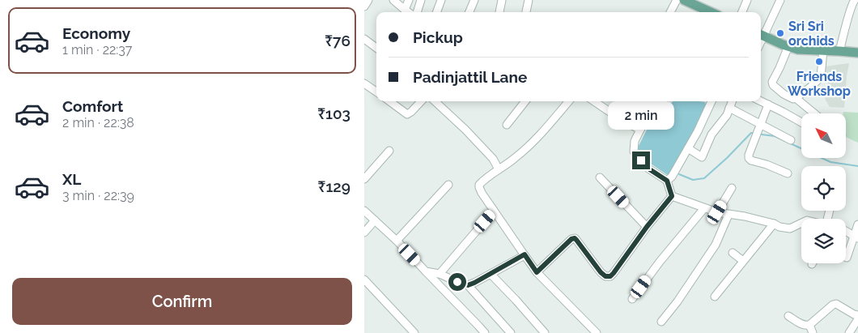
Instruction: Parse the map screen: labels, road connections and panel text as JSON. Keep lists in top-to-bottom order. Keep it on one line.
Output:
{"places":["Sri Sri orchids","Friends Workshop"],"north":"top left","page":{"list":[{"name":"Economy","note":"1 min · 22:37","value":"₹76"},{"name":"Comfort","note":"2 min · 22:38","value":"₹103"},{"name":"XL","note":"3 min · 22:39","value":"₹129"}],"banner":["Pickup","Padinjattil Lane"],"bubble":"2 min","buttons":"Confirm"}}
